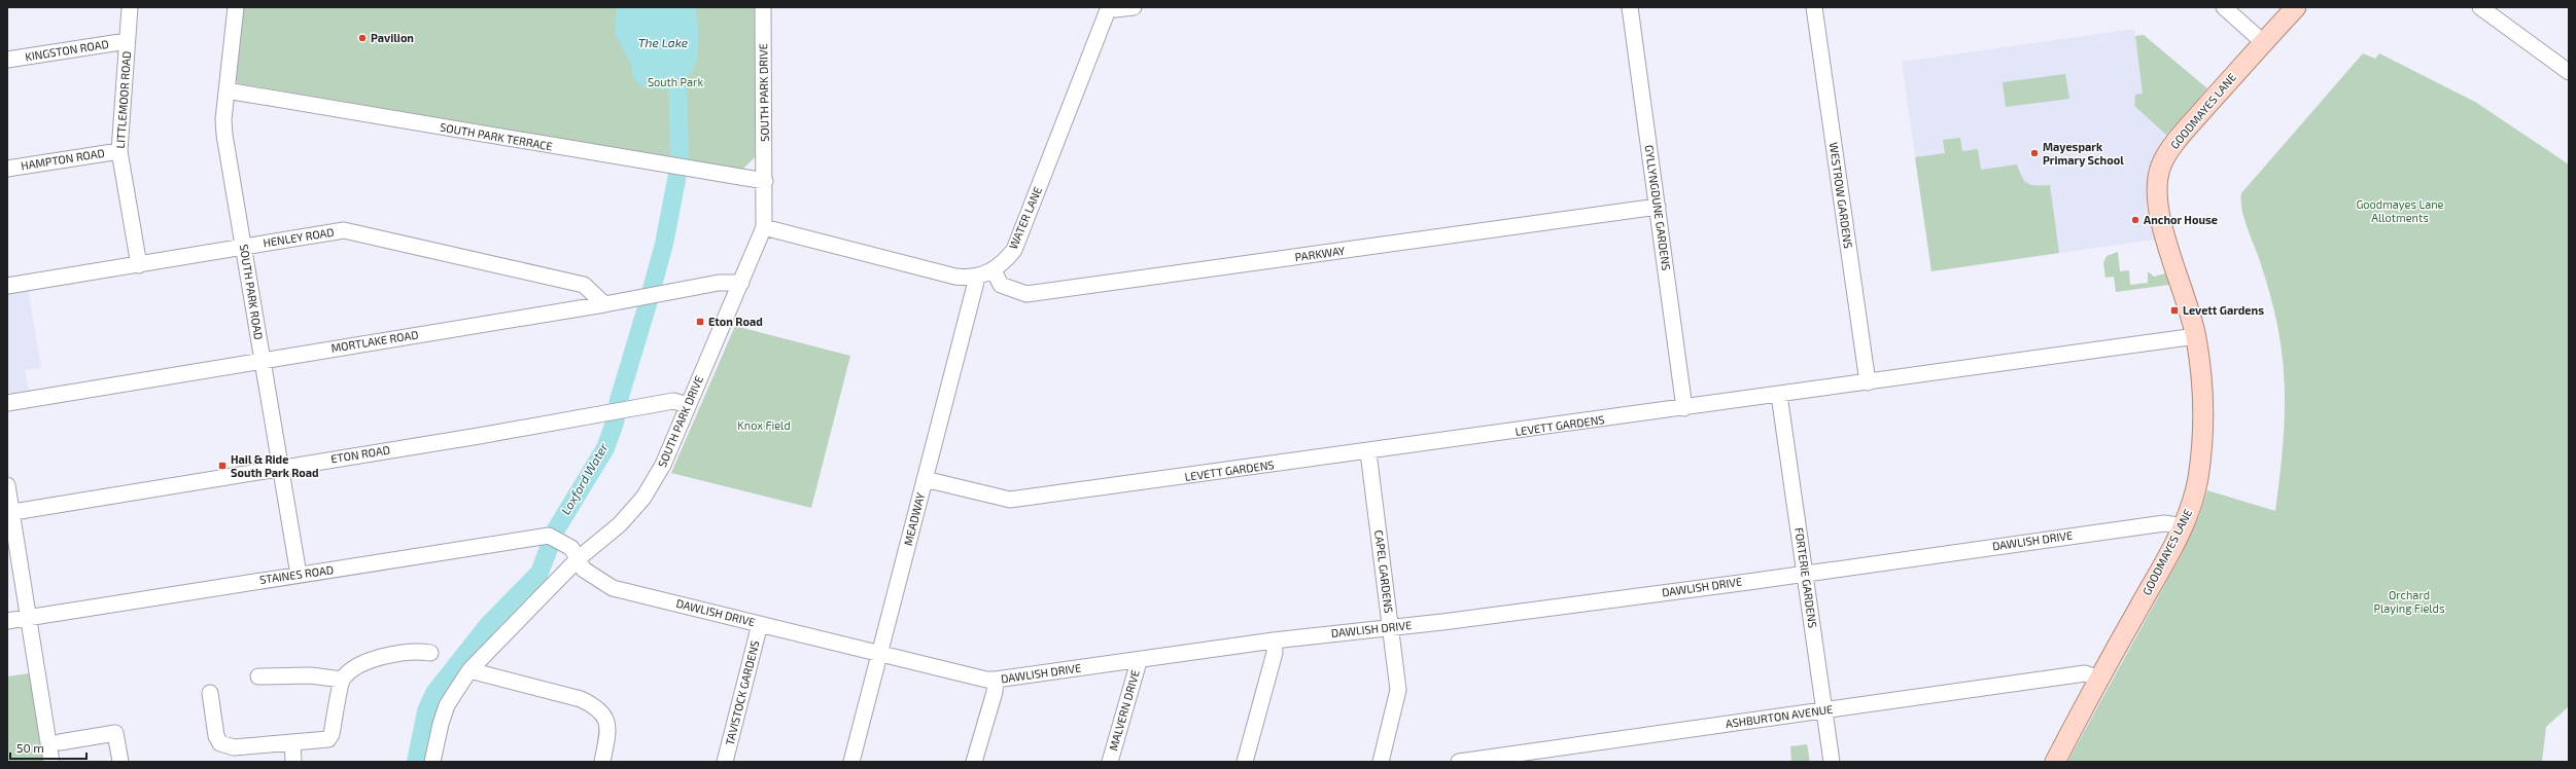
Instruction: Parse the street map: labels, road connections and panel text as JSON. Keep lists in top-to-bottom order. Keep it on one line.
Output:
{"streets":{"main road":["GOODMAYES LANE"],"street":["KINGSTON ROAD","SOUTH PARK DRIVE","LITTLEMOOR ROAD","SOUTH PARK TERRACE","HAMPTON ROAD","WESTROW GARDENS","GYLLYNGDUNE GARDENS","WATER LANE","HENLEY ROAD","PARKWAY","SOUTH PARK ROAD","MORTLAKE ROAD","LEVETT GARDENS","ETON ROAD","MEADWAY","DAWLISH DRIVE","CAPEL GARDENS","STAINES ROAD","FORTERIE GARDENS","TAVISTOCK GARDENS","MALVERN DRIVE","ASHBURTON AVENUE"]},"crossings":[["KINGSTON ROAD","LITTLEMOOR ROAD"],["SOUTH PARK DRIVE","SOUTH PARK TERRACE"],["SOUTH PARK DRIVE","WATER LANE"],["SOUTH PARK DRIVE","MORTLAKE ROAD"],["SOUTH PARK DRIVE","ETON ROAD"],["SOUTH PARK DRIVE","DAWLISH DRIVE"],["SOUTH PARK DRIVE","STAINES ROAD"],["LITTLEMOOR ROAD","HAMPTON ROAD"],["LITTLEMOOR ROAD","HENLEY ROAD"],["GOODMAYES LANE","LEVETT GARDENS"],["GOODMAYES LANE","DAWLISH DRIVE"],["GOODMAYES LANE","ASHBURTON AVENUE"],["SOUTH PARK TERRACE","SOUTH PARK ROAD"],["WESTROW GARDENS","LEVETT GARDENS"],["GYLLYNGDUNE GARDENS","PARKWAY"],["GYLLYNGDUNE GARDENS","LEVETT GARDENS"],["WATER LANE","PARKWAY"],["WATER LANE","MEADWAY"],["HENLEY ROAD","SOUTH PARK ROAD"],["HENLEY ROAD","MORTLAKE ROAD"],["SOUTH PARK ROAD","MORTLAKE ROAD"],["SOUTH PARK ROAD","ETON ROAD"],["SOUTH PARK ROAD","STAINES ROAD"],["LEVETT GARDENS","MEADWAY"],["LEVETT GARDENS","CAPEL GARDENS"],["LEVETT GARDENS","FORTERIE GARDENS"],["MEADWAY","DAWLISH DRIVE"],["DAWLISH DRIVE","CAPEL GARDENS"],["DAWLISH DRIVE","STAINES ROAD"],["DAWLISH DRIVE","FORTERIE GARDENS"],["DAWLISH DRIVE","TAVISTOCK GARDENS"],["DAWLISH DRIVE","MALVERN DRIVE"],["FORTERIE GARDENS","ASHBURTON AVENUE"]],"water":["The Lake","Loxford Water"],"parks":["South Park","Goodmayes Lane Allotments","Knox Field","Orchard Playing Fields"],"places":{"other":["Pavilion","Mayespark Primary School","Anchor House"],"transit":["Levett Gardens","Eton Road","Hail & Ride South Park Road"]},"scale_bar":"50 m"}
